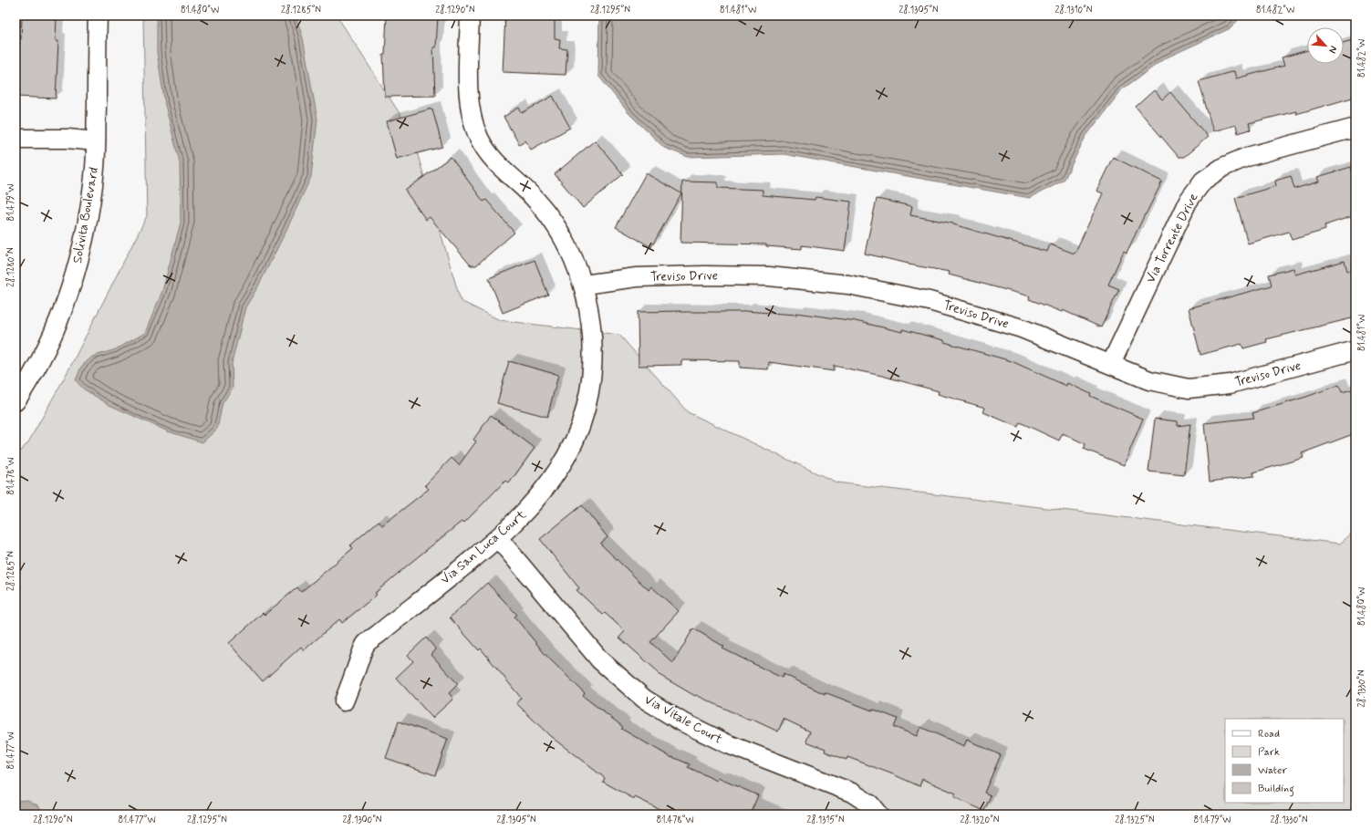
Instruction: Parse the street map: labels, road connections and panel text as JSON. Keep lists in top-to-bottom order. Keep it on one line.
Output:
{"streets":{"street":["Solivita Boulevard","Via Torrente Drive","Treviso Drive","Via San Luca Court","Via Vitale Court"]},"crossings":[["Via Torrente Drive","Treviso Drive"],["Treviso Drive","Via San Luca Court"],["Via San Luca Court","Via Vitale Court"]],"legend":["Road","Park","Water","Building"],"north":"bottom right","coordinates":["81.480°W","28.1285°N","28.1290°N","28.1295°N","81.481°W","28.1305°N","28.1310°N","81.482°W","81.479°W","28.1280°N","81.478°W","28.1330°N","81.477°W","28.1300°N","28.1315°N","28.1320°N","28.1325°N"]}
